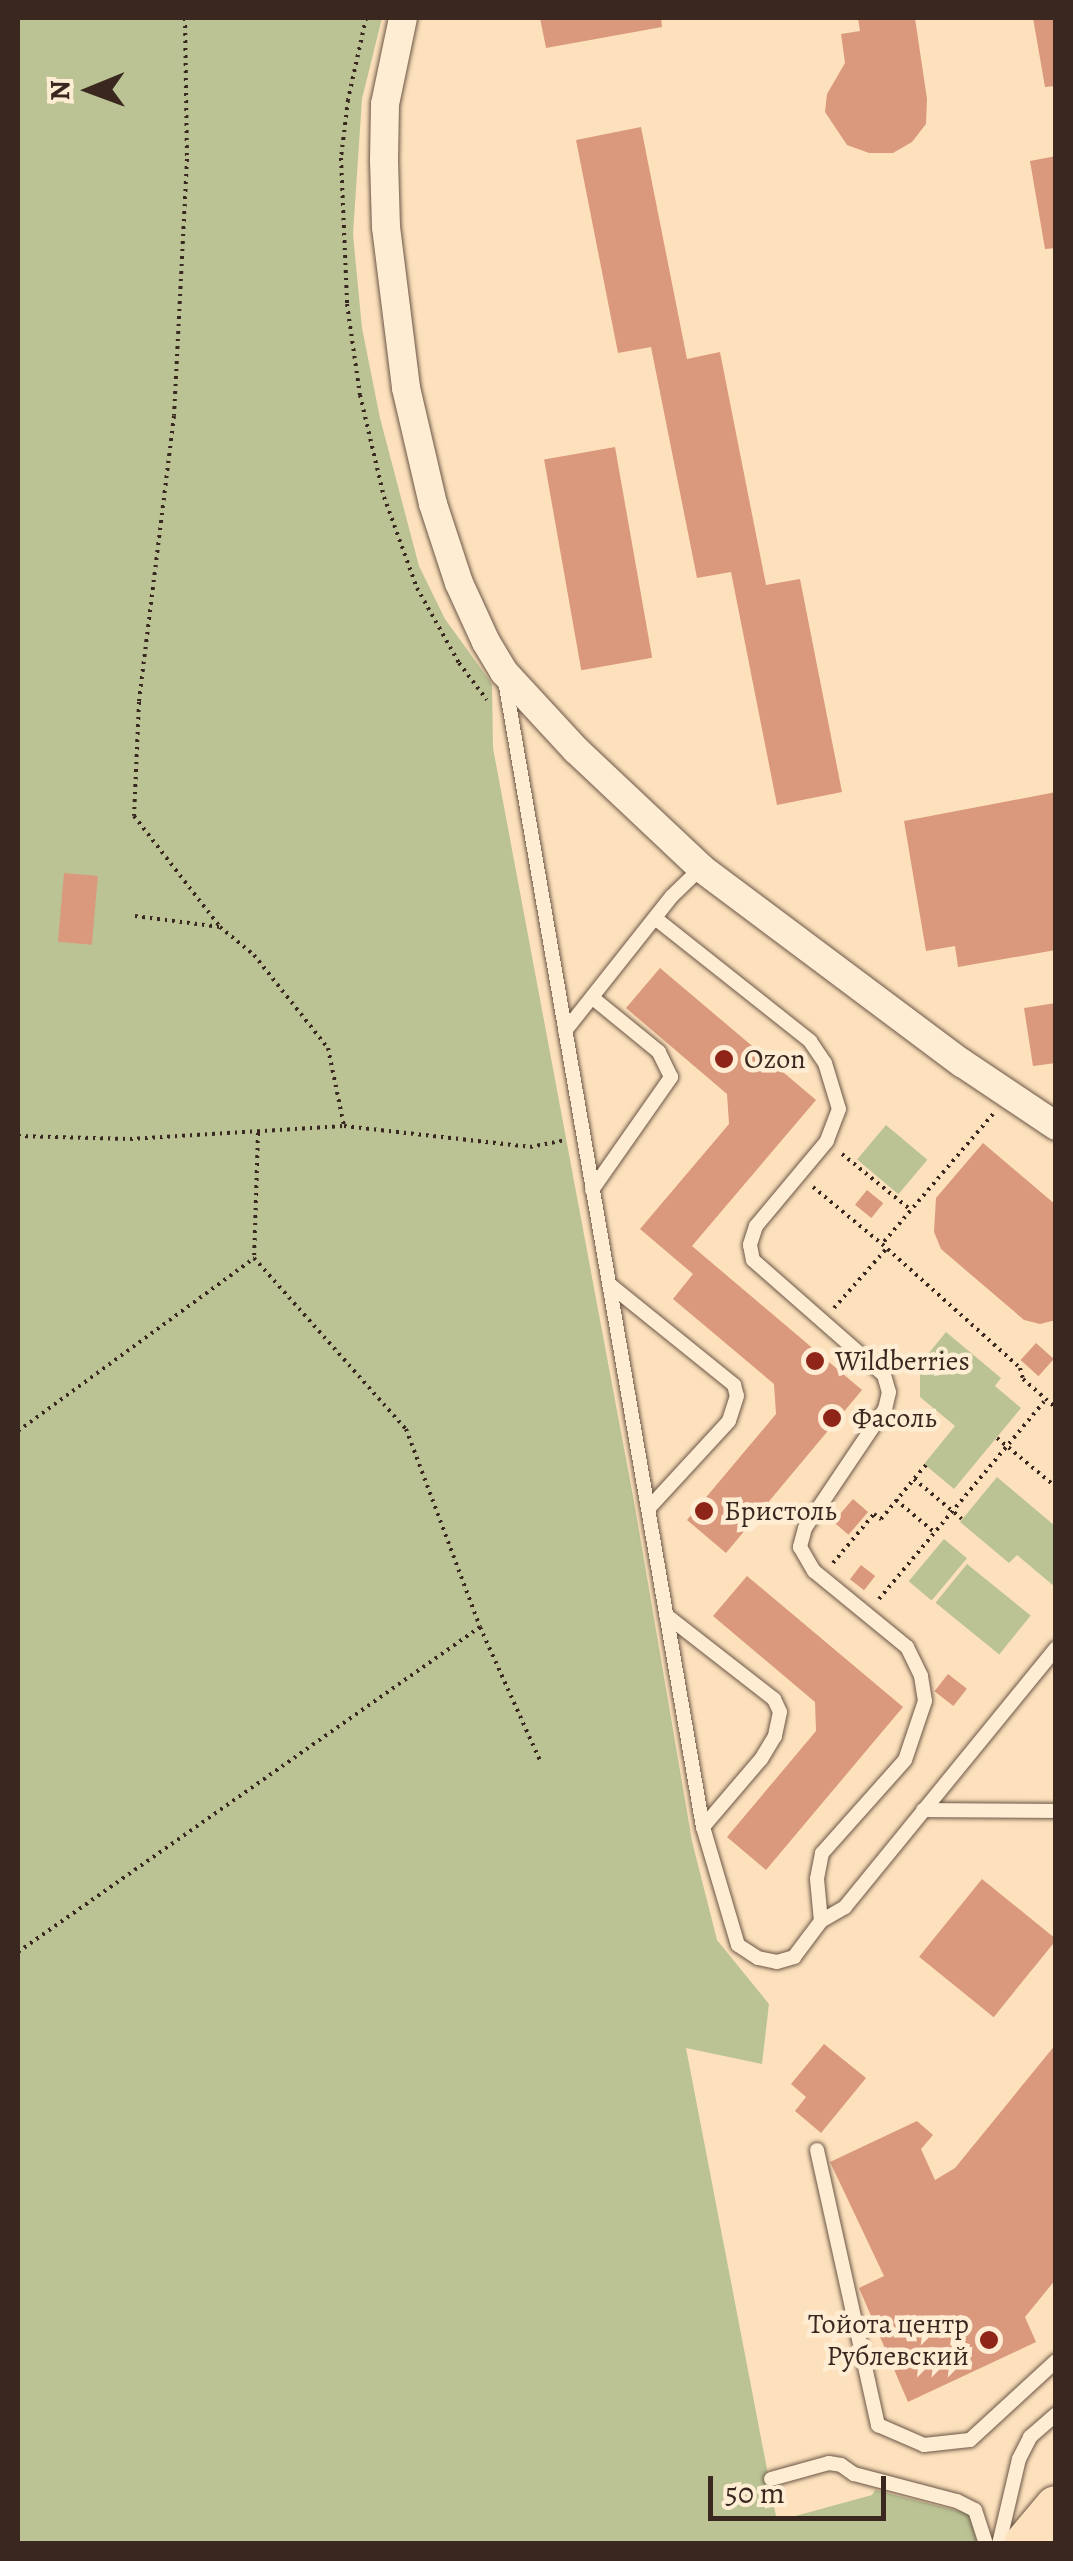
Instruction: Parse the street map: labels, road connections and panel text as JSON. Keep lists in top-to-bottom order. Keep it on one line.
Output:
{"places":["Ozon","Wildberries","Фасоль","Бристоль","Тойота центр Рублевский"],"scale_bar":"50 m","north":"left"}
